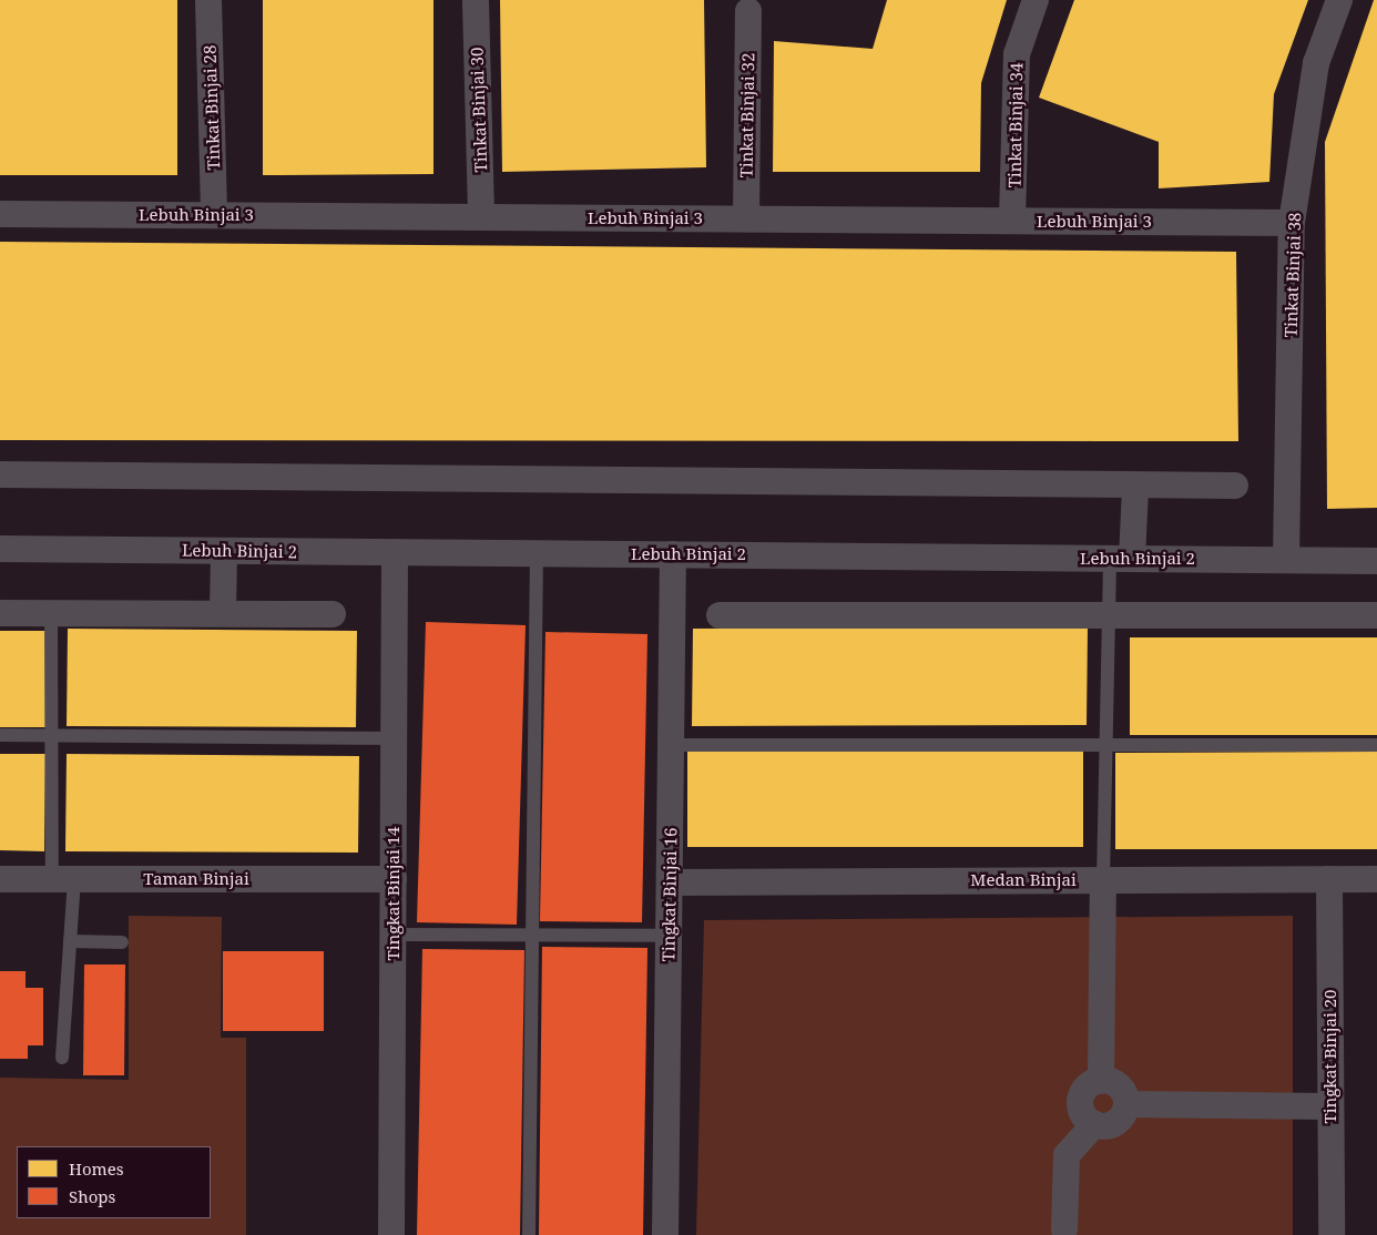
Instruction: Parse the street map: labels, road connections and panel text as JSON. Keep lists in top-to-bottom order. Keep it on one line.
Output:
{"streets":{"street":["Tinkat Binjai 28","Tinkat Binjai 30","Tinkat Binjai 32","Tinkat Binjai 34","Lebuh Binjai 3","Tinkat Binjai 38","Lebuh Binjai 2","Taman Binjai","Medan Binjai","Tingkat Binjai 14","Tingkat Binjai 16","Tingkat Binjai 20"]},"crossings":[["Tinkat Binjai 28","Lebuh Binjai 3"],["Tinkat Binjai 30","Lebuh Binjai 3"],["Tinkat Binjai 32","Lebuh Binjai 3"],["Tinkat Binjai 34","Lebuh Binjai 3"],["Lebuh Binjai 3","Tinkat Binjai 38"],["Tinkat Binjai 38","Lebuh Binjai 2"],["Lebuh Binjai 2","Tingkat Binjai 14"],["Lebuh Binjai 2","Tingkat Binjai 16"],["Taman Binjai","Tingkat Binjai 14"],["Medan Binjai","Tingkat Binjai 16"],["Medan Binjai","Tingkat Binjai 20"]],"legend":["Homes","Shops"]}
